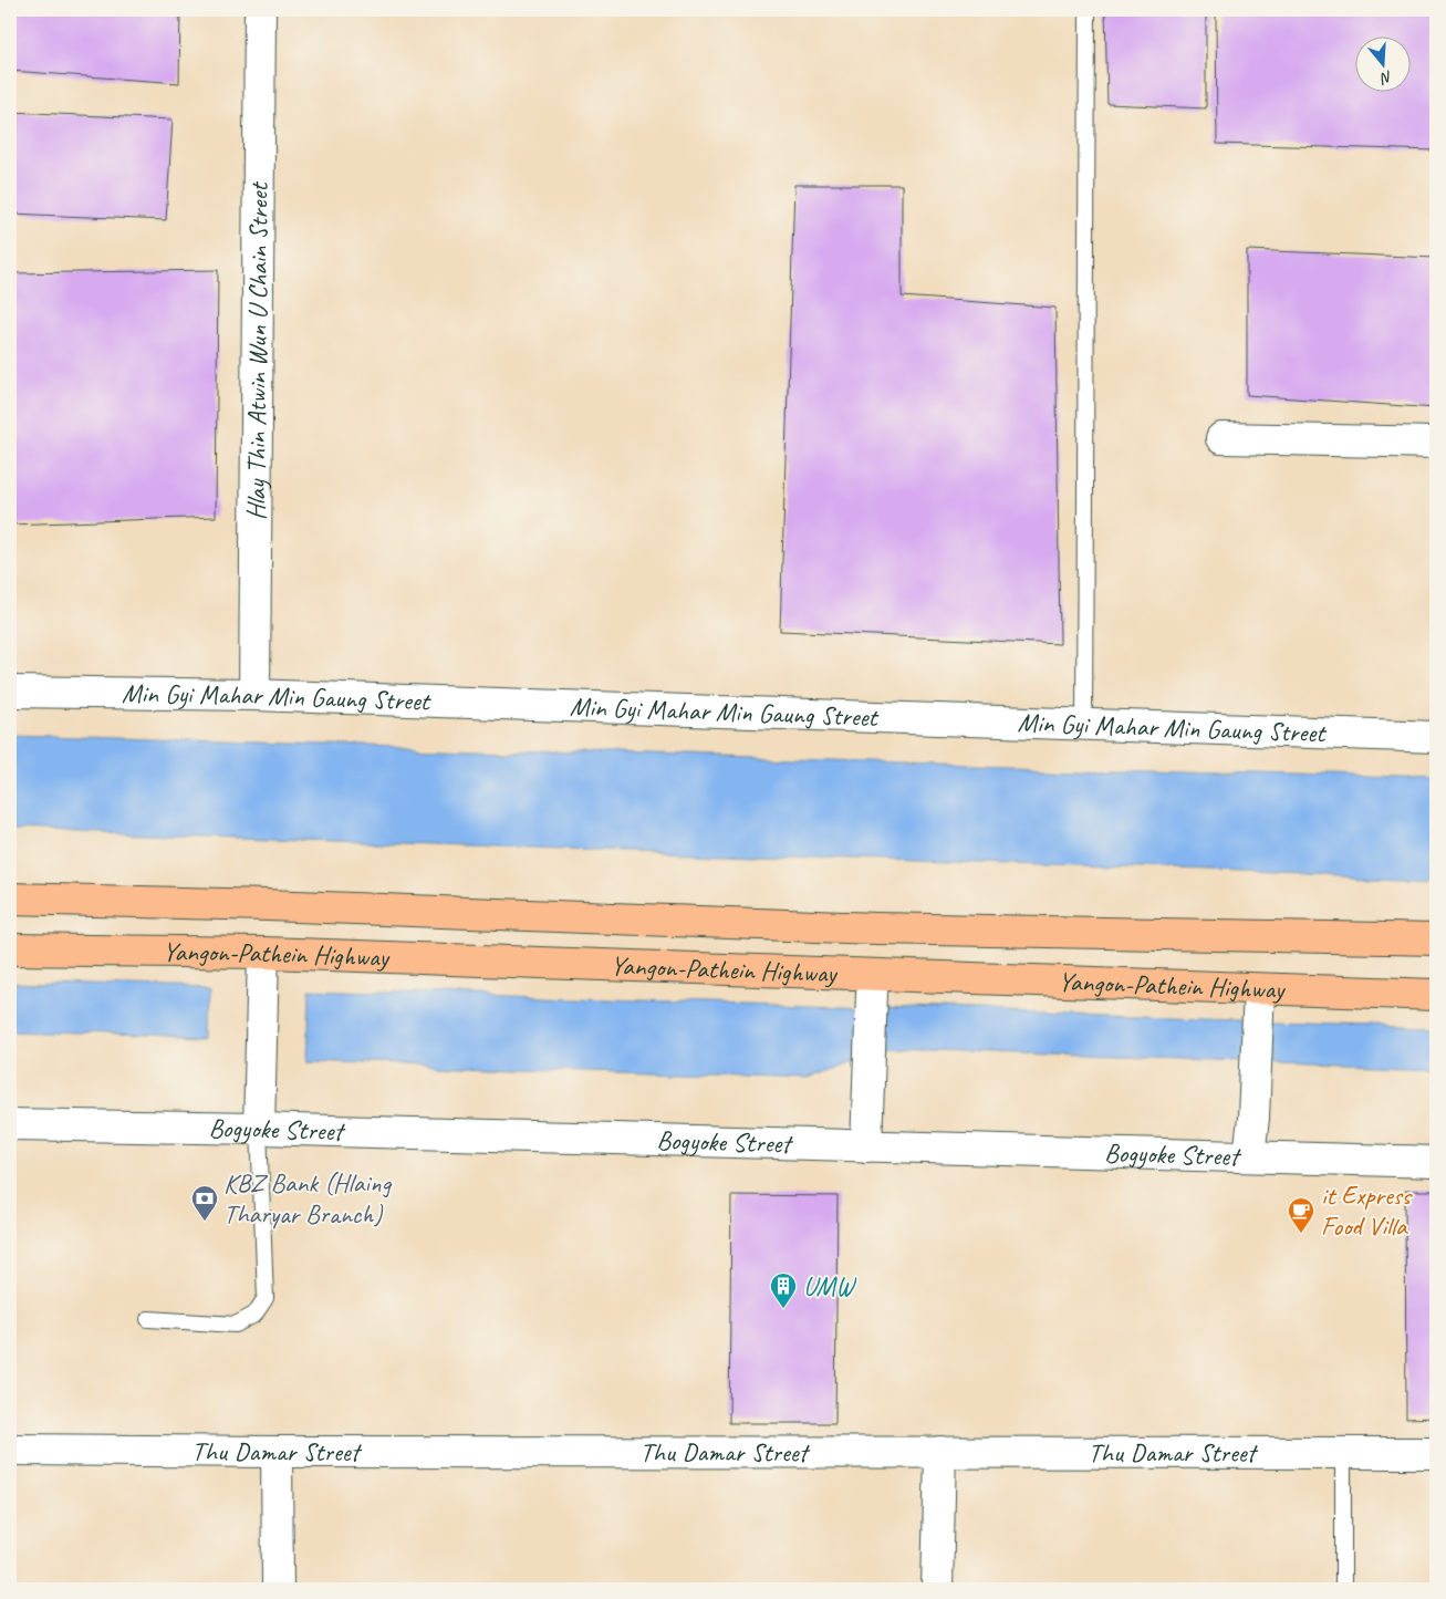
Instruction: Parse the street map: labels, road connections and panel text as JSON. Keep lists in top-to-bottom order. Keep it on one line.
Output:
{"streets":{"main road":["Yangon-Pathein Highway"],"street":["Hlay Thin Atwin Wun U Chain Street","Min Gyi Mahar Min Gaung Street","Bogyoke Street","Thu Damar Street"]},"crossings":[["Hlay Thin Atwin Wun U Chain Street","Min Gyi Mahar Min Gaung Street"]],"places":{"bank":["KBZ Bank (Hlaing Tharyar Branch)"],"cafe":["it Express Food Villa"],"building":["UMW"]},"north":"bottom"}
